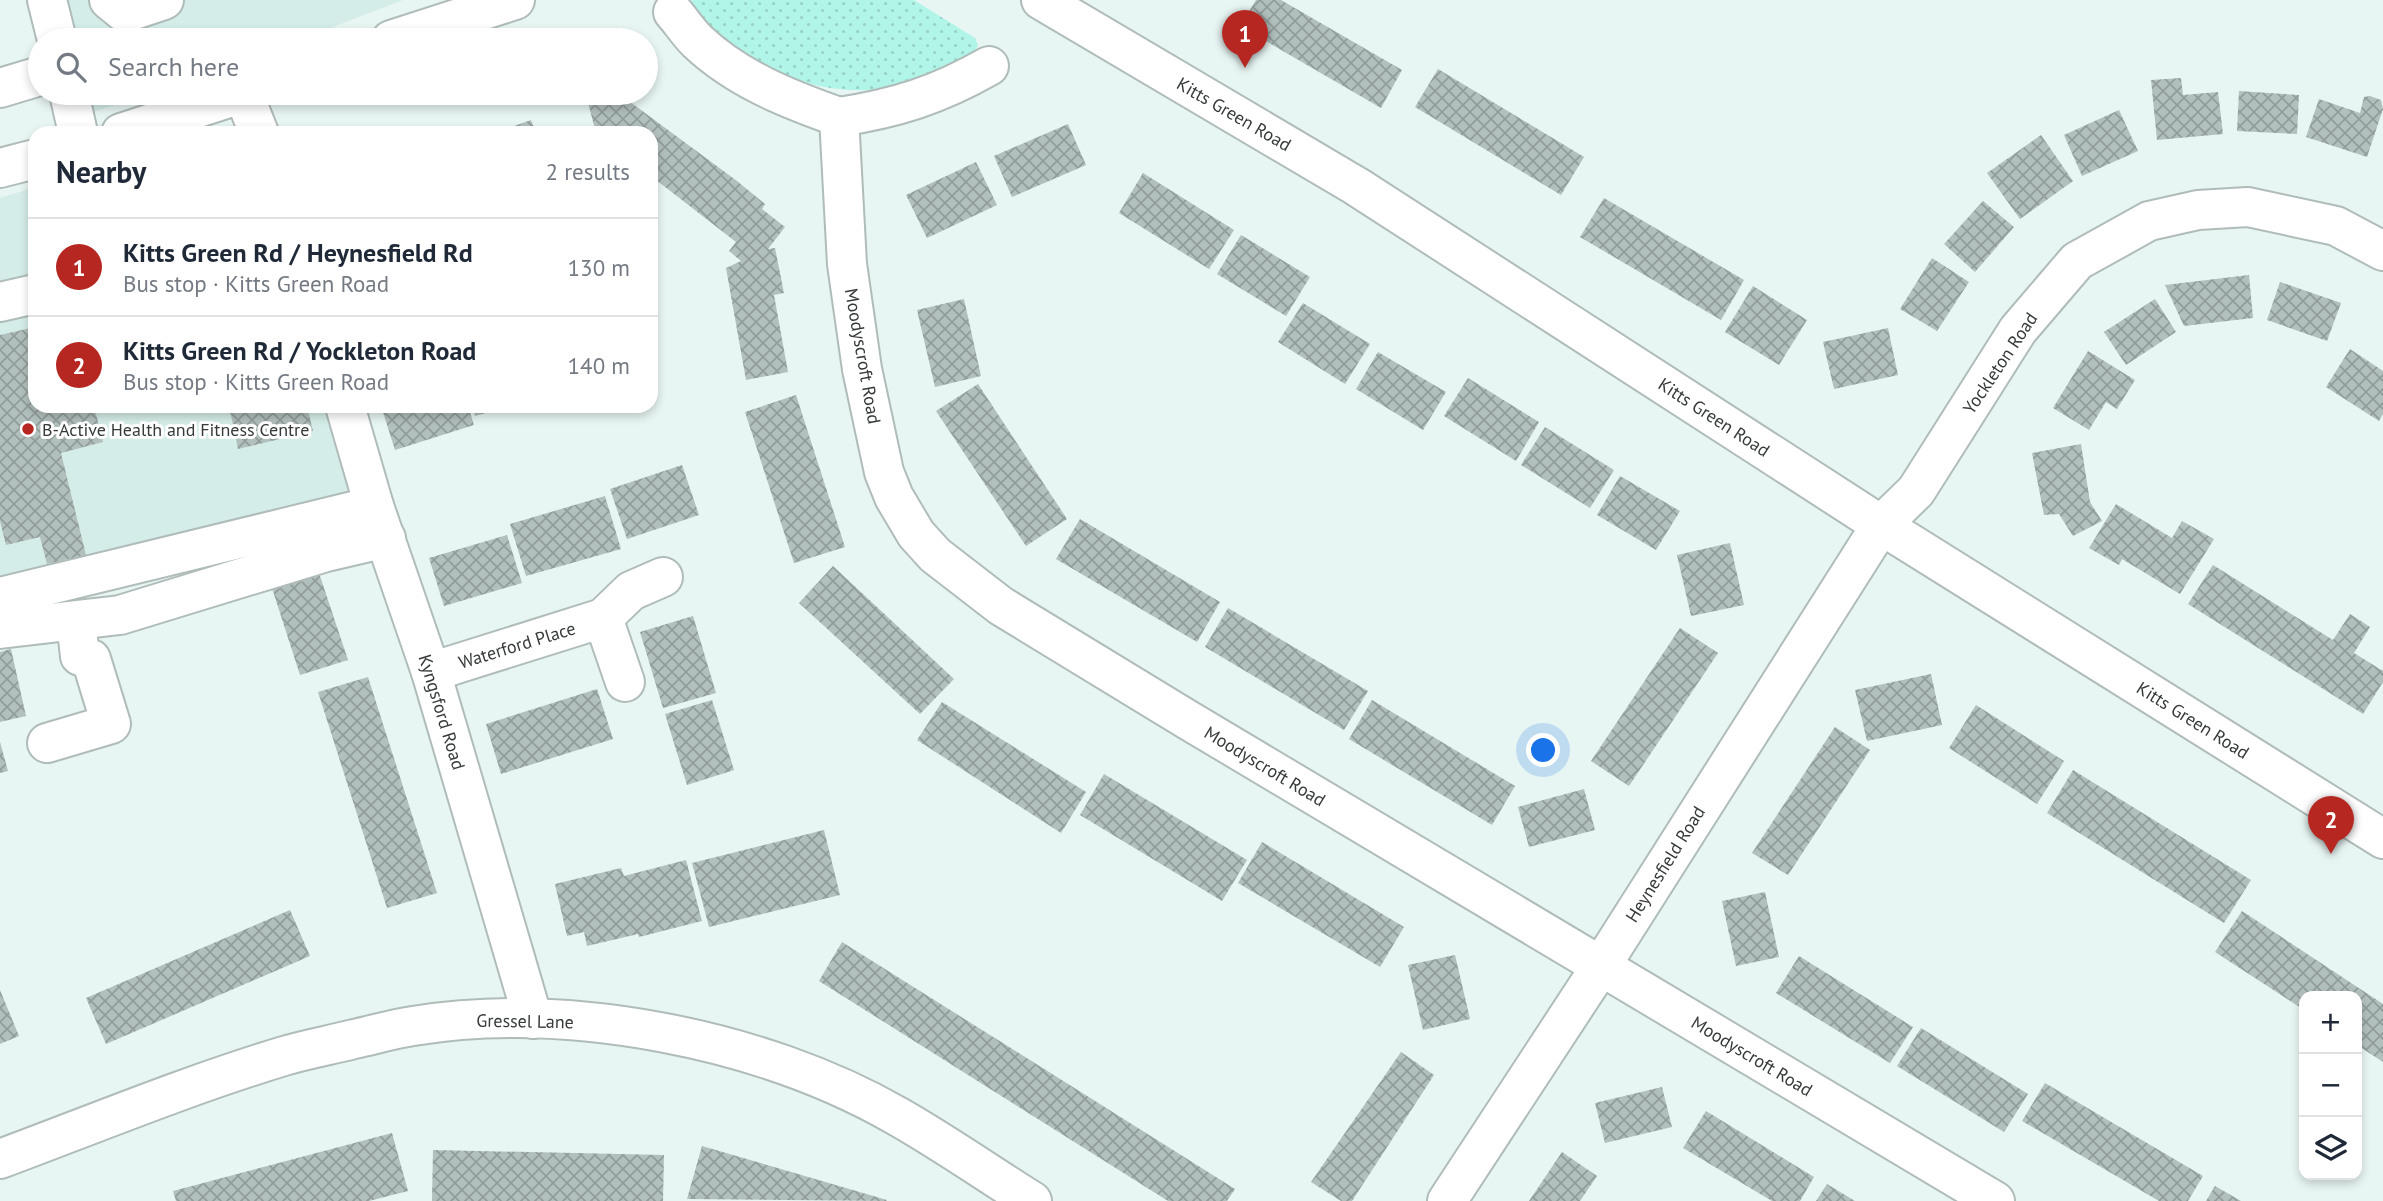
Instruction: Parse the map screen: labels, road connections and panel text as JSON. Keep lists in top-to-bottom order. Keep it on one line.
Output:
{"streets":{"street":["Kitts Green Road","Moodyscroft Road","Yockleton Road","Waterford Place","Kyngsford Road","Heynesfield Road","Gressel Lane"]},"crossings":[["Kitts Green Road","Yockleton Road"],["Kitts Green Road","Heynesfield Road"],["Moodyscroft Road","Heynesfield Road"],["Yockleton Road","Heynesfield Road"],["Waterford Place","Kyngsford Road"],["Kyngsford Road","Gressel Lane"]],"places":["B-Active Health and Fitness Centre"],"page":{"pins":["1","2"],"search":"Search here","heading":["Nearby","2 results"],"list":[{"mark":"1","name":"Kitts Green Rd / Heynesfield Rd","note":"Bus stop · Kitts Green Road","value":"130 m"},{"mark":"2","name":"Kitts Green Rd / Yockleton Road","note":"Bus stop · Kitts Green Road","value":"140 m"}],"map_buttons":["+","−"]}}
